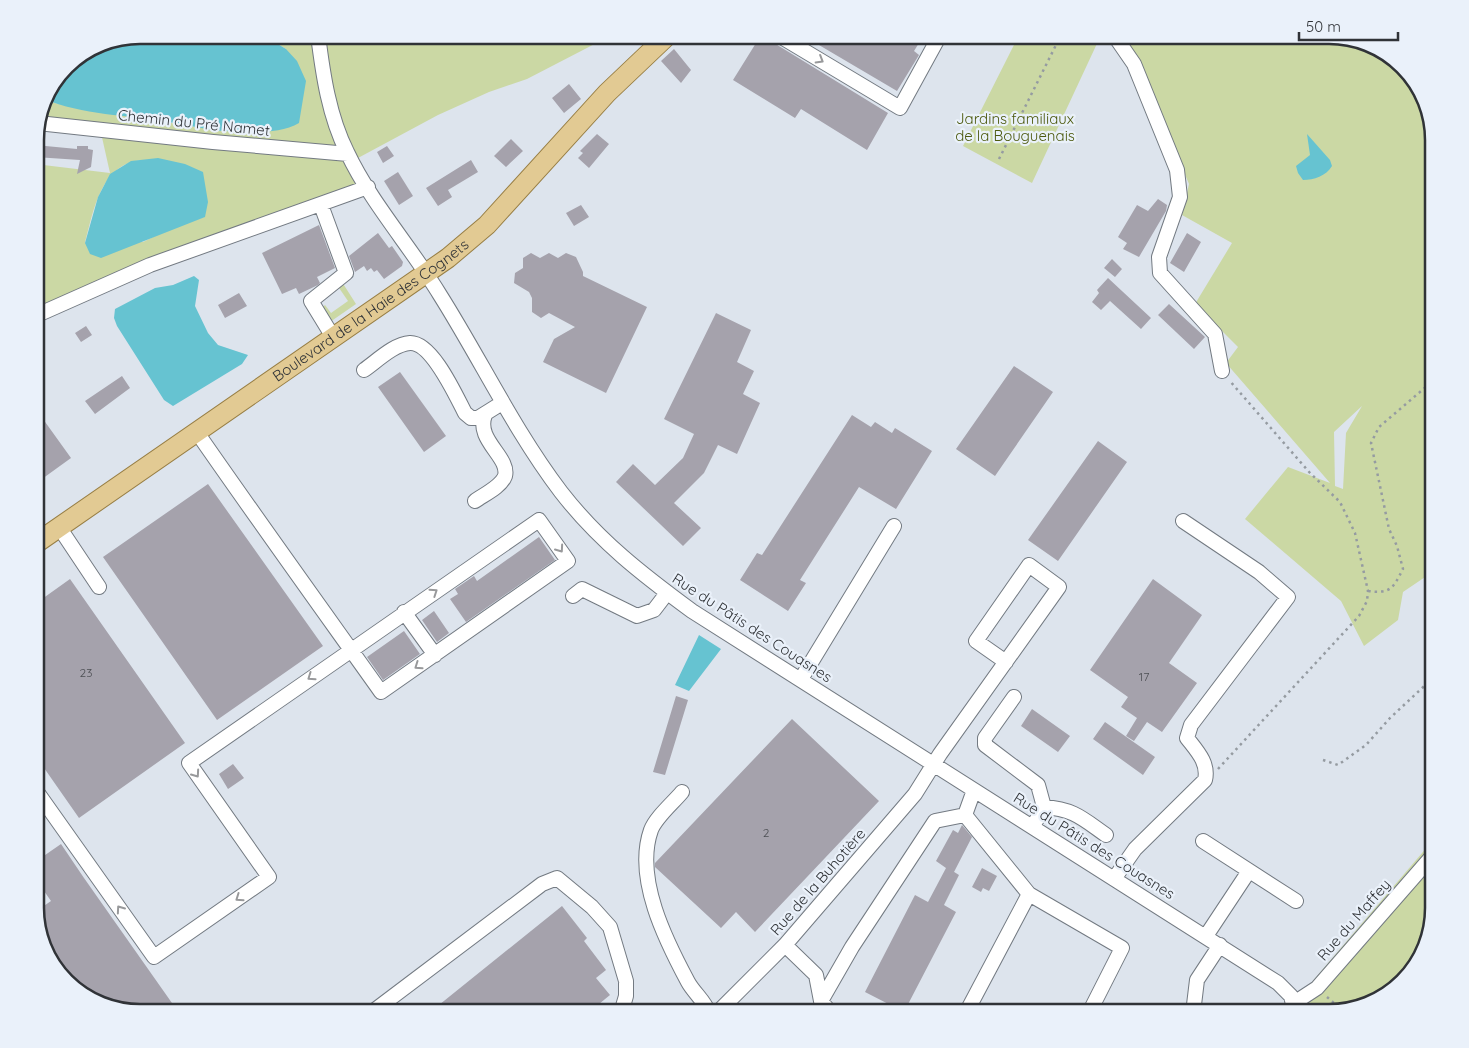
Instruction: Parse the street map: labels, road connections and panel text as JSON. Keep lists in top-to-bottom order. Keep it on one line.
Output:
{"streets":{"main road":["Boulevard de la Haie des Cognets"],"street":["Chemin du Pré Namet","Rue du Pâtis des Couasnes","Rue de la Buhotière","Rue du Maffey"]},"crossings":[["Chemin du Pré Namet","Rue du Pâtis des Couasnes"],["Boulevard de la Haie des Cognets","Rue du Pâtis des Couasnes"],["Rue du Pâtis des Couasnes","Rue de la Buhotière"]],"parks":["Jardins familiaux de la Bouguenais"],"house_numbers":["23","17","2"],"scale_bar":"50 m"}
